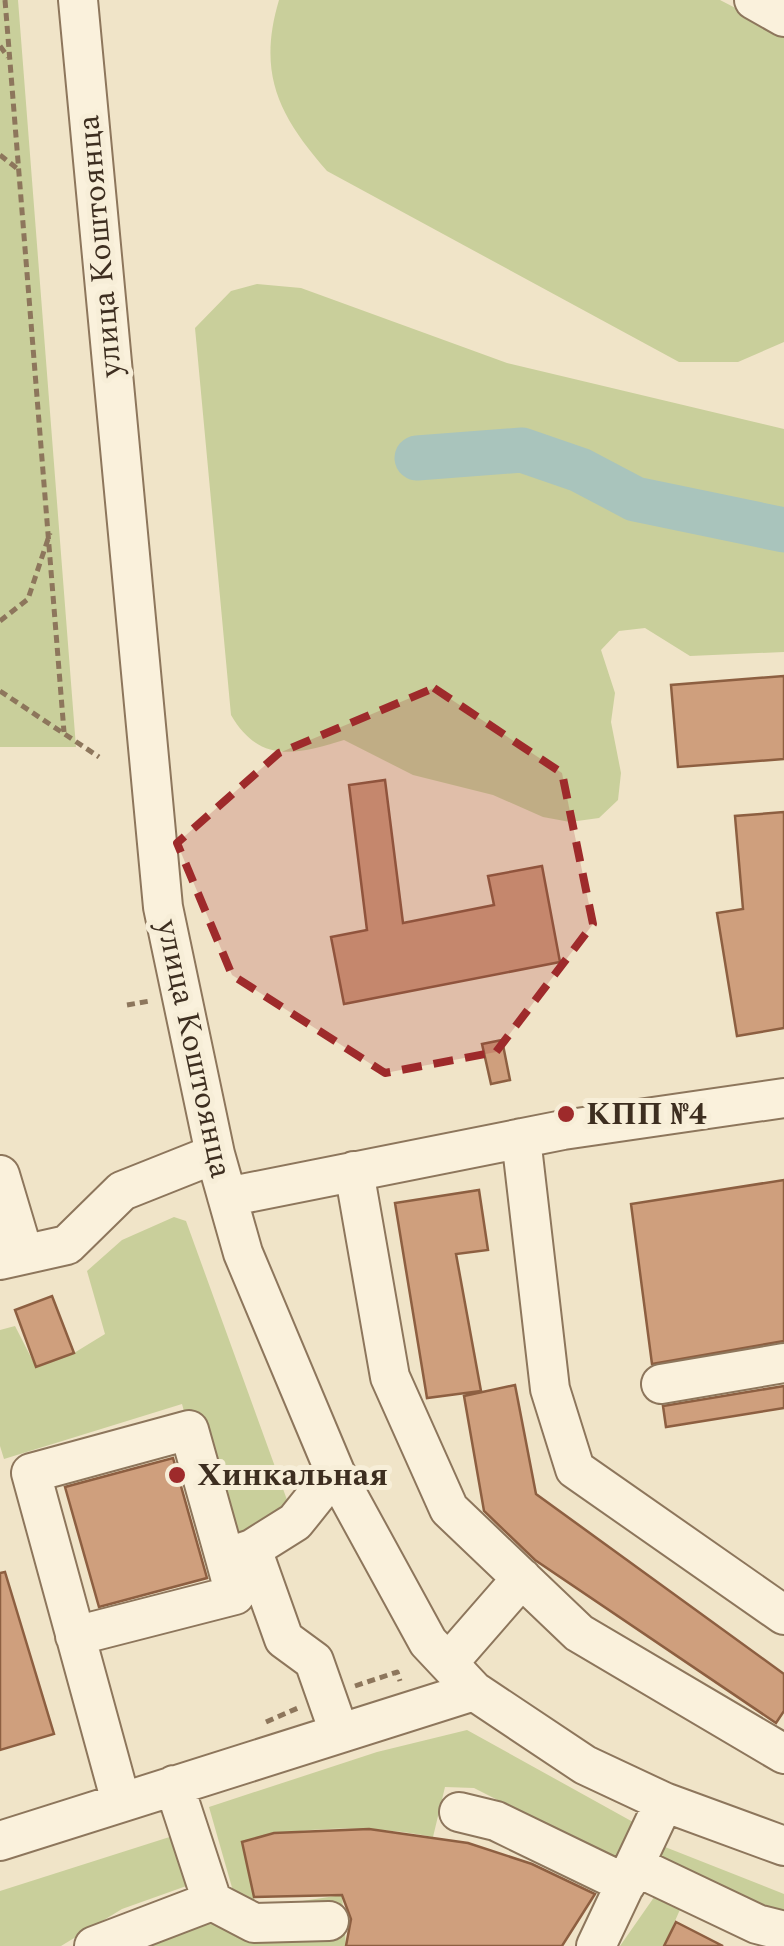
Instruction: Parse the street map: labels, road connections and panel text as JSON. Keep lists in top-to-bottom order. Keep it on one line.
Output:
{"streets":{"street":["улица Коштоянца"]},"places":["КПП №4","Хинкальная"]}
